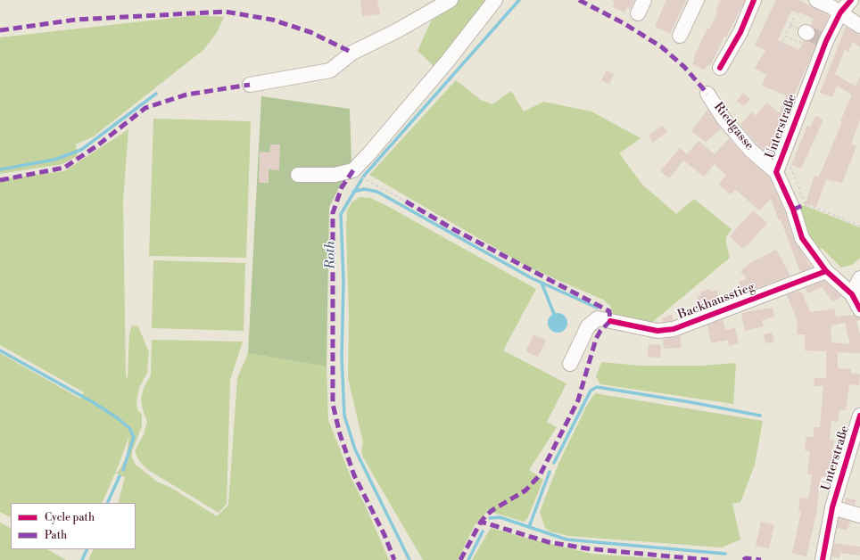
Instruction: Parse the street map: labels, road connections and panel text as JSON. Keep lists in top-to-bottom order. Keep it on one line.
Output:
{"streets":{"street":["Riedgasse","Unterstraße","Backhausstieg"]},"crossings":[["Riedgasse","Unterstraße"],["Unterstraße","Backhausstieg"]],"water":["Roth"],"legend":["Cycle path","Path"]}
